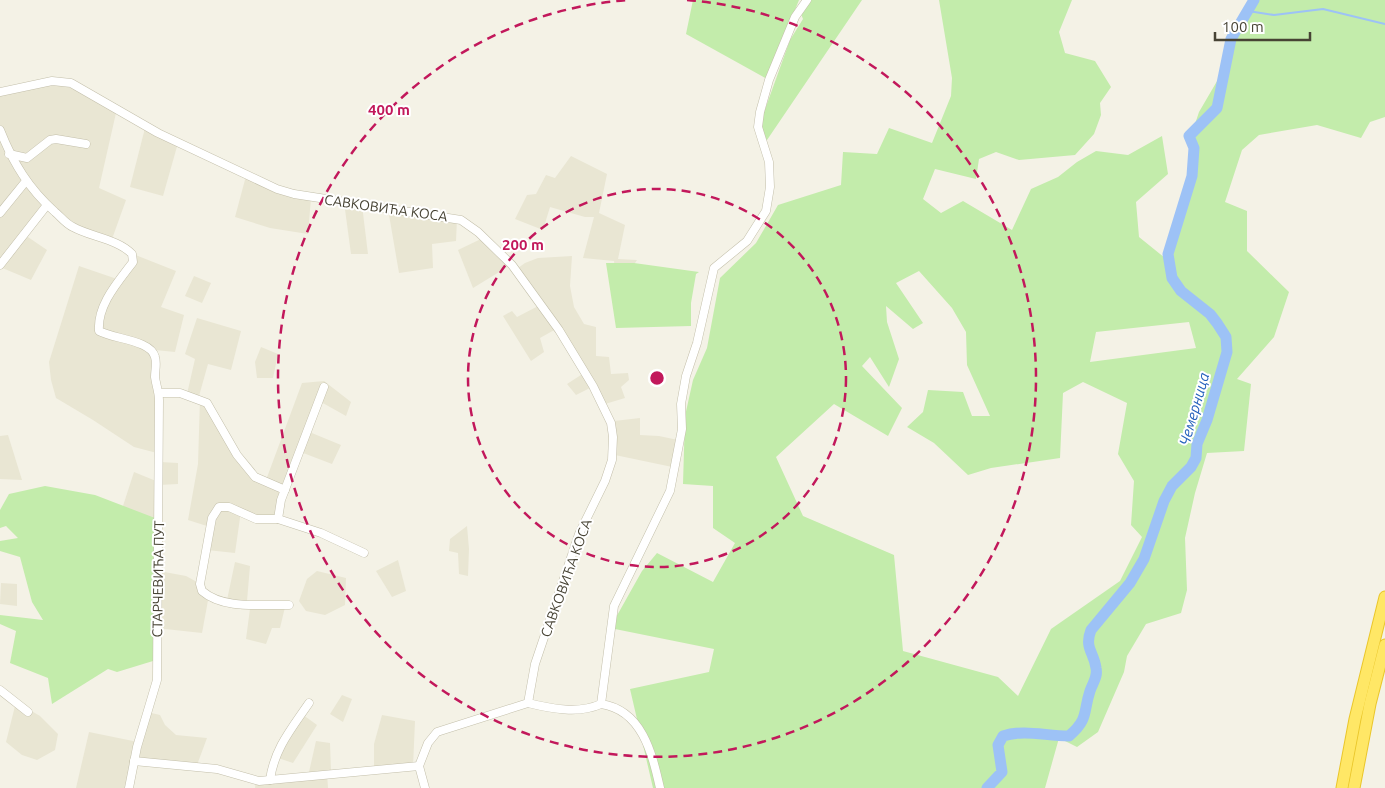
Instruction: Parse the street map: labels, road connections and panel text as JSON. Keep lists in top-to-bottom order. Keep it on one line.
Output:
{"streets":{"street":["САВКОВИЋА КОСА","СТАРЧЕВИЋА ПУТ"]},"water":["Чемерница"],"scale_bar":"100 m","rings":["400 m","200 m"]}
